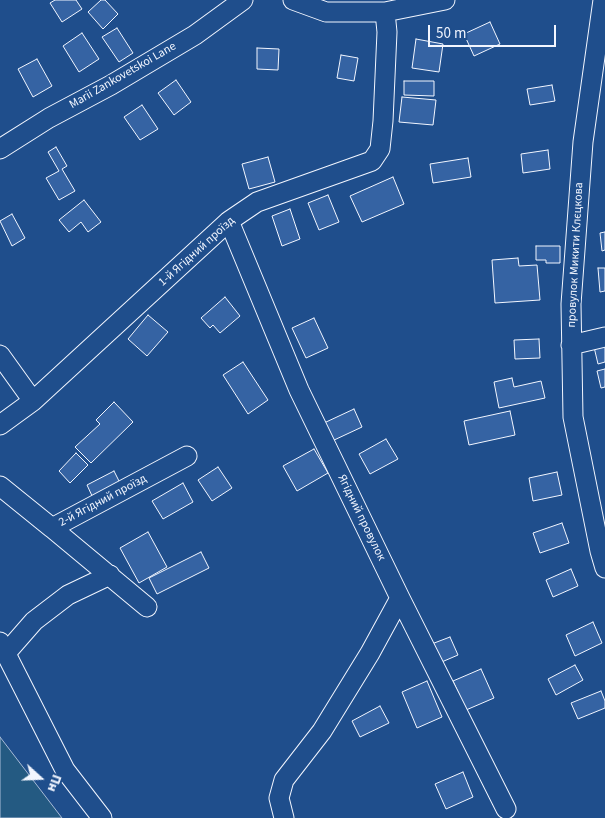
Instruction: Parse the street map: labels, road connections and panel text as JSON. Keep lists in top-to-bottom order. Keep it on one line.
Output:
{"streets":{"street":["Marii Zankovetskoi Lane","1-й Ягідний проїзд","провулок Микити Клєцкова","2-й Ягідний проїзд","Ягідний провулок"]},"crossings":[["1-й Ягідний проїзд","Ягідний провулок"]],"scale_bar":"50 m","north":"right"}
